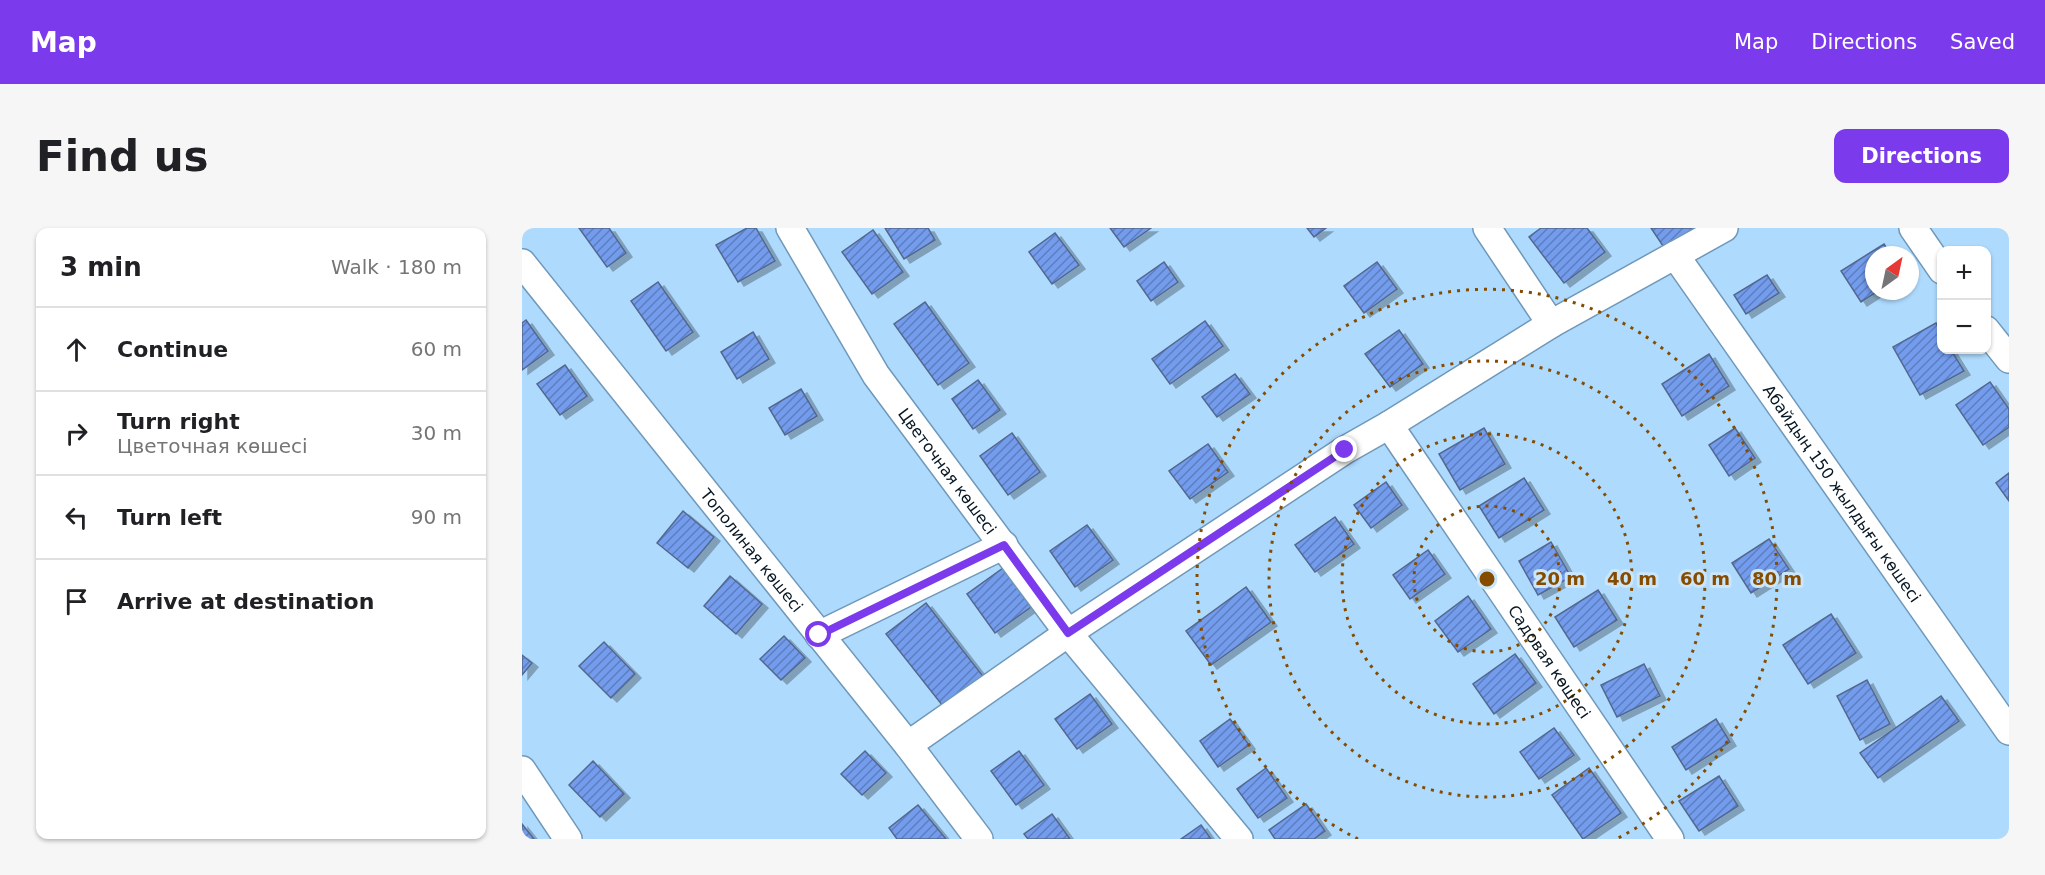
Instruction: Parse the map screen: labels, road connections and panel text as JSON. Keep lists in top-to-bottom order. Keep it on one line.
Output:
{"streets":{"street":["Цветочная көшесі","Абайдың 150 жылдығы көшесі","Тополиная көшесі","Садовая көшесі"]},"north":"top right","page":{"header":"Map","nav":["Map","Directions","Saved"],"buttons":"Directions","title":"Find us","heading":["3 min","Walk · 180 m"],"map_buttons":["+","−"],"list":[["Continue","60 m"],["Turn right","Цветочная көшесі","30 m"],["Turn left","90 m"],"Arrive at destination"]},"rings":["20 m","40 m","60 m","80 m"]}
